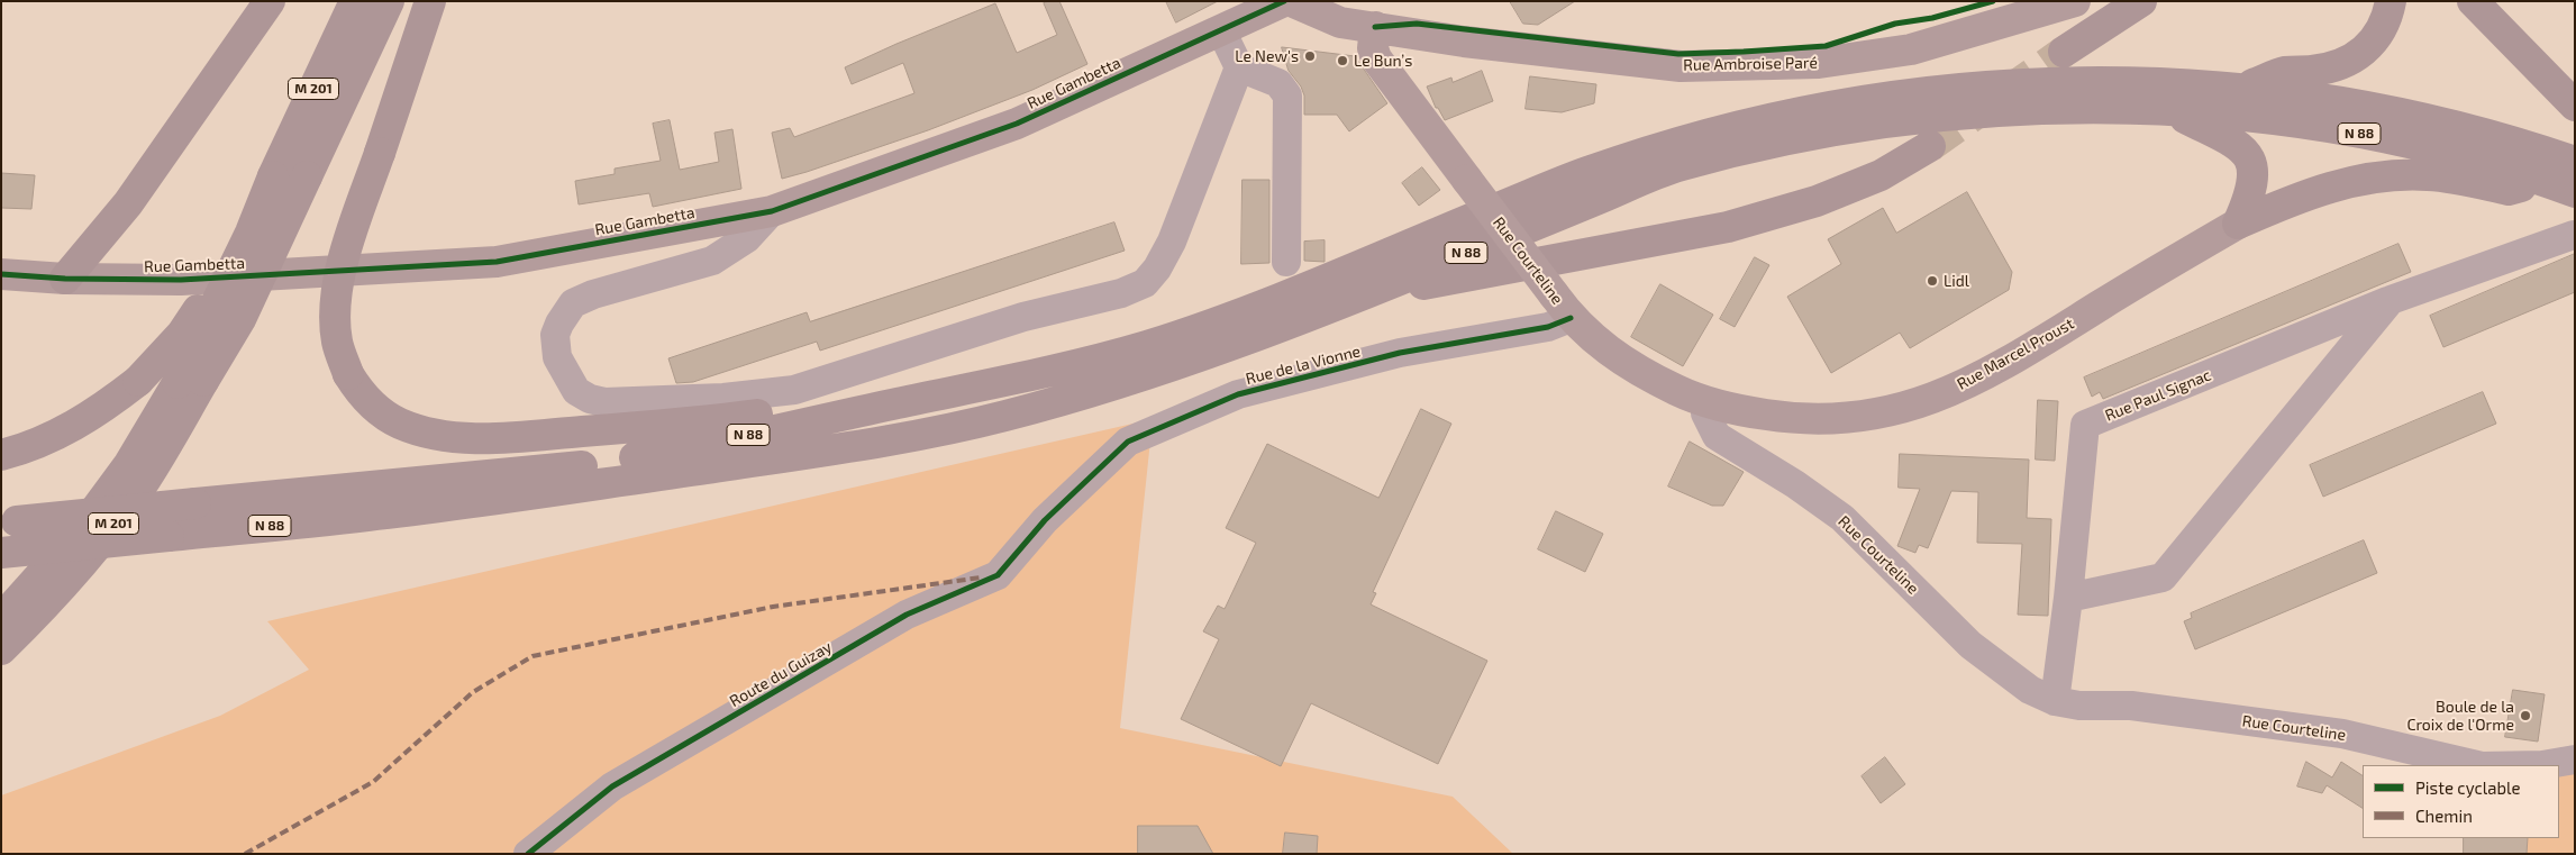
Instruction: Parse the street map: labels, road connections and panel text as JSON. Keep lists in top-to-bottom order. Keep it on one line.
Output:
{"streets":{"highway":["M 201","N 88"],"main road":["Rue Ambroise Paré","Rue Gambetta","Rue Courteline","Rue Marcel Proust"],"street":["Rue de la Vionne","Rue Paul Signac","Route du Guizay"]},"crossings":[["Rue Ambroise Paré","Rue Courteline"],["Rue Courteline","Rue Marcel Proust"],["Rue Courteline","Rue de la Vionne"],["Rue Courteline","Rue Paul Signac"],["Rue de la Vionne","Route du Guizay"]],"places":["Le New's","Le Bun’s","Lidl","Boule de la Croix de l'Orme"],"legend":["Piste cyclable","Chemin"]}
